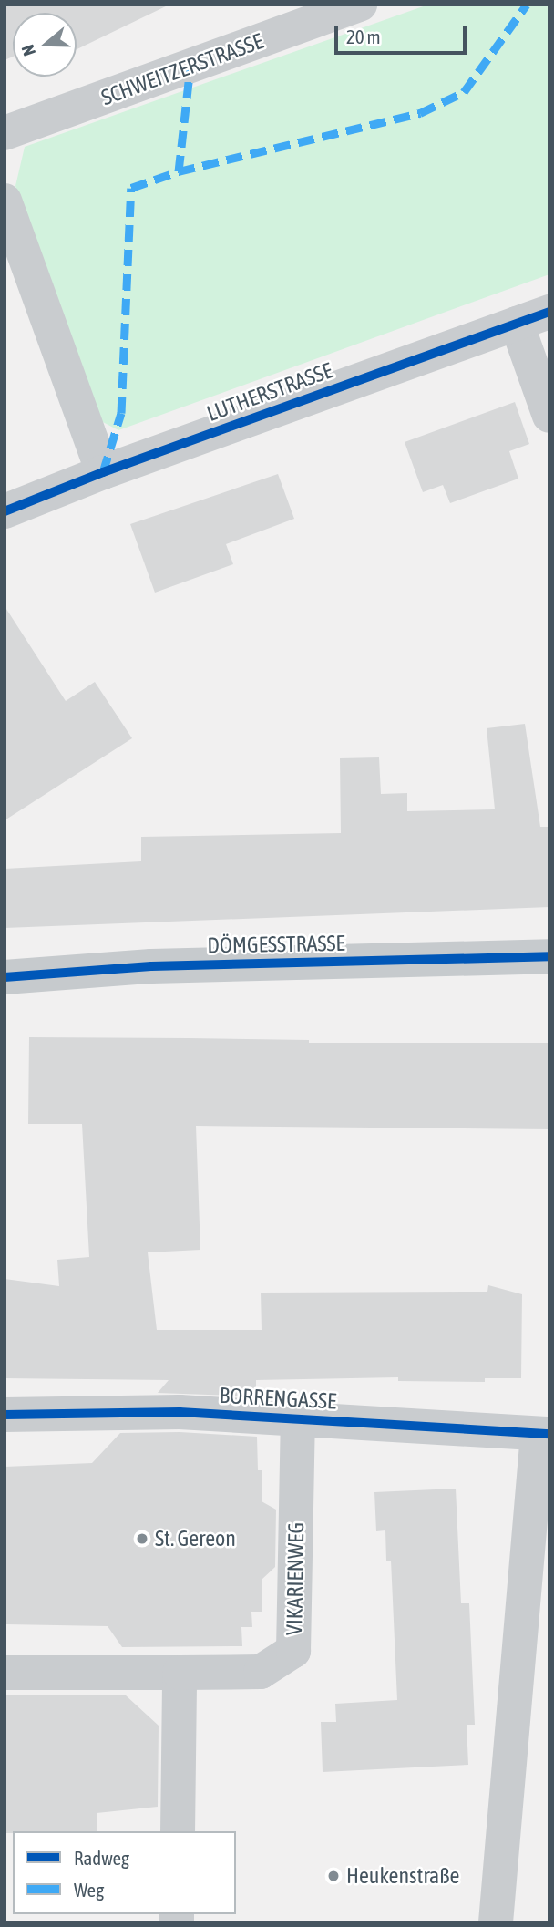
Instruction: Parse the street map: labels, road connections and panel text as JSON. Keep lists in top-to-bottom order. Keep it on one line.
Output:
{"streets":{"main road":["DÖMGESSTRASSE"],"street":["SCHWEITZERSTRASSE","LUTHERSTRASSE","BORRENGASSE","VIKARIENWEG"]},"crossings":[["BORRENGASSE","VIKARIENWEG"]],"places":["St. Gereon","Heukenstraße"],"legend":["Radweg","Weg"],"scale_bar":"20 m","north":"left"}
